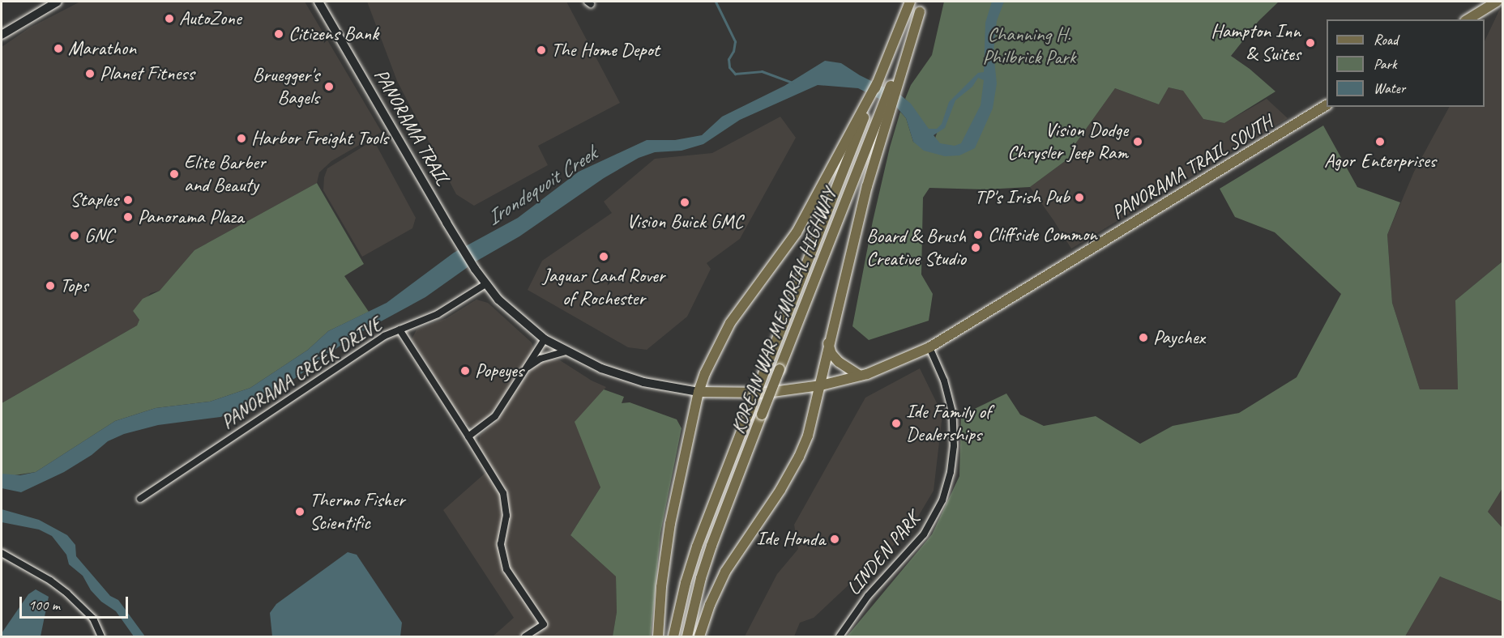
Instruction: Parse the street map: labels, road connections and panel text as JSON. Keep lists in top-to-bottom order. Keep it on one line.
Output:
{"streets":{"main road":["PANORAMA TRAIL","PANORAMA TRAIL SOUTH","KOREAN WAR MEMORIAL HIGHWAY"],"street":["PANORAMA CREEK DRIVE","LINDEN PARK"]},"crossings":[["PANORAMA TRAIL","PANORAMA TRAIL SOUTH"],["PANORAMA TRAIL SOUTH","PANORAMA CREEK DRIVE"],["PANORAMA TRAIL SOUTH","LINDEN PARK"]],"water":["Irondequoit Creek"],"parks":["Channing H. Philbrick Park"],"places":["AutoZone","Citizens Bank","Hampton Inn & Suites","Marathon","The Home Depot","Planet Fitness","Bruegger's Bagels","Harbor Freight Tools","Vision Dodge Chrysler Jeep Ram","Agor Enterprises","Elite Barber and Beauty","TP's Irish Pub","Staples","Vision Buick GMC","Panorama Plaza","Cliffside Common","GNC","Board & Brush Creative Studio","Jaguar Land Rover of Rochester","Tops","Paychex","Popeyes","Ide Family of Dealerships","Thermo Fisher Scientific","Ide Honda"],"legend":["Road","Park","Water"],"scale_bar":"100 m"}
